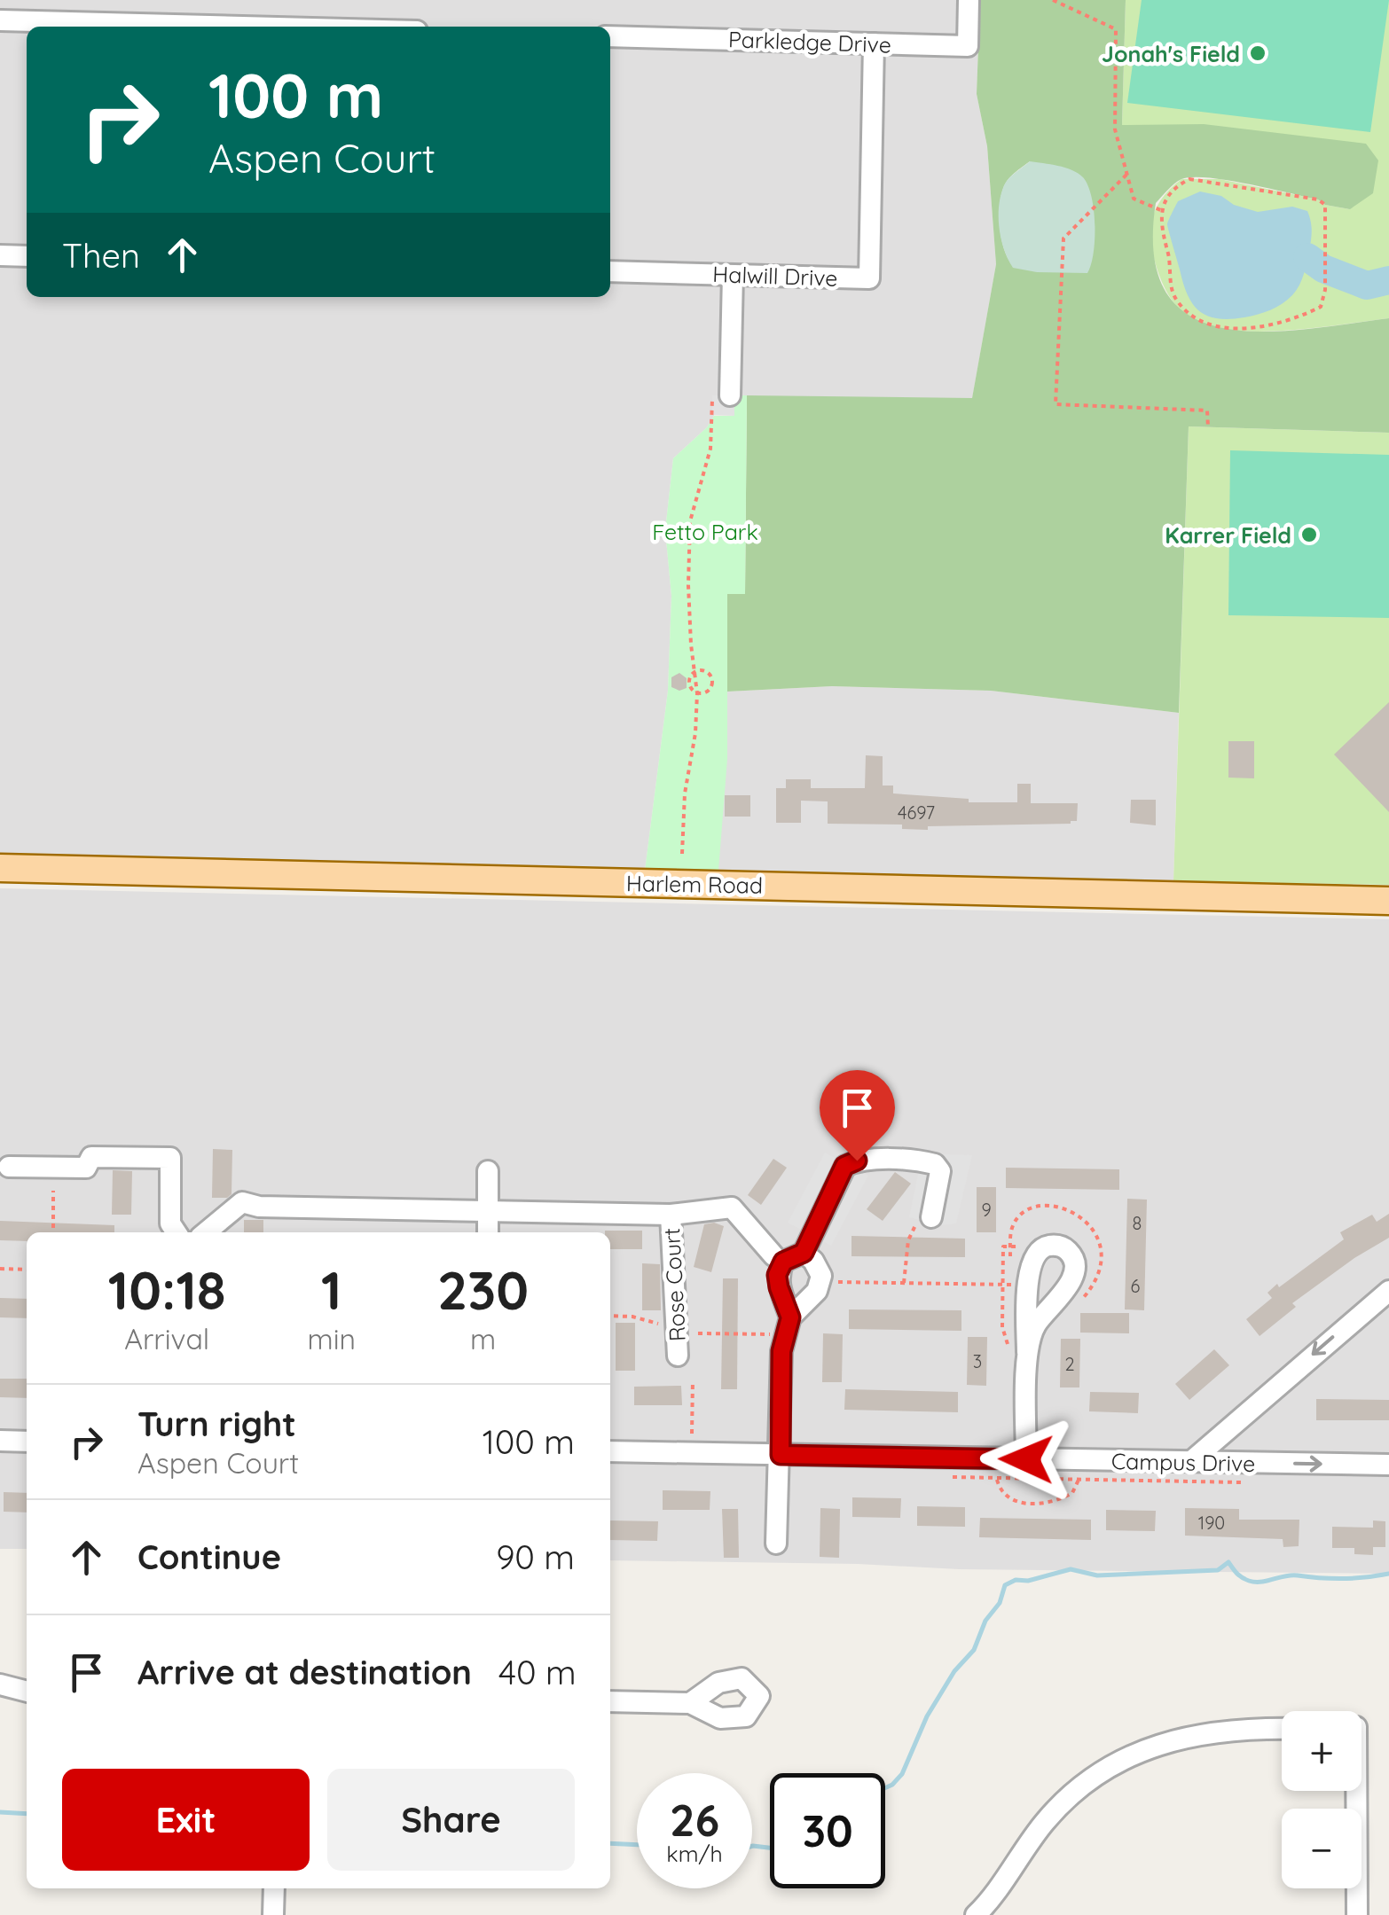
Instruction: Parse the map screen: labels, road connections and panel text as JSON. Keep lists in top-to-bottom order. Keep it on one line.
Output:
{"streets":{"main road":["Harlem Road"],"street":["Parkledge Drive","Halwill Drive","Rose Court","Campus Drive"]},"crossings":[["Parkledge Drive","Halwill Drive"]],"parks":["Fetto Park"],"places":["Jonah's Field","Karrer Field"],"house_numbers":["4697","9","8","6","3","2","190"],"page":{"turn":["100 m","Aspen Court"],"then":"Then","eta":["10:18","Arrival","1","min","230","m"],"list":[{"name":"Turn right","note":"Aspen Court","value":"100 m"},{"name":"Continue","value":"90 m"},{"name":"Arrive at destination","value":"40 m"}],"map_buttons":["+","−"],"buttons":["Exit","Share"],"speed":"26 km/h","limit":"30"}}
